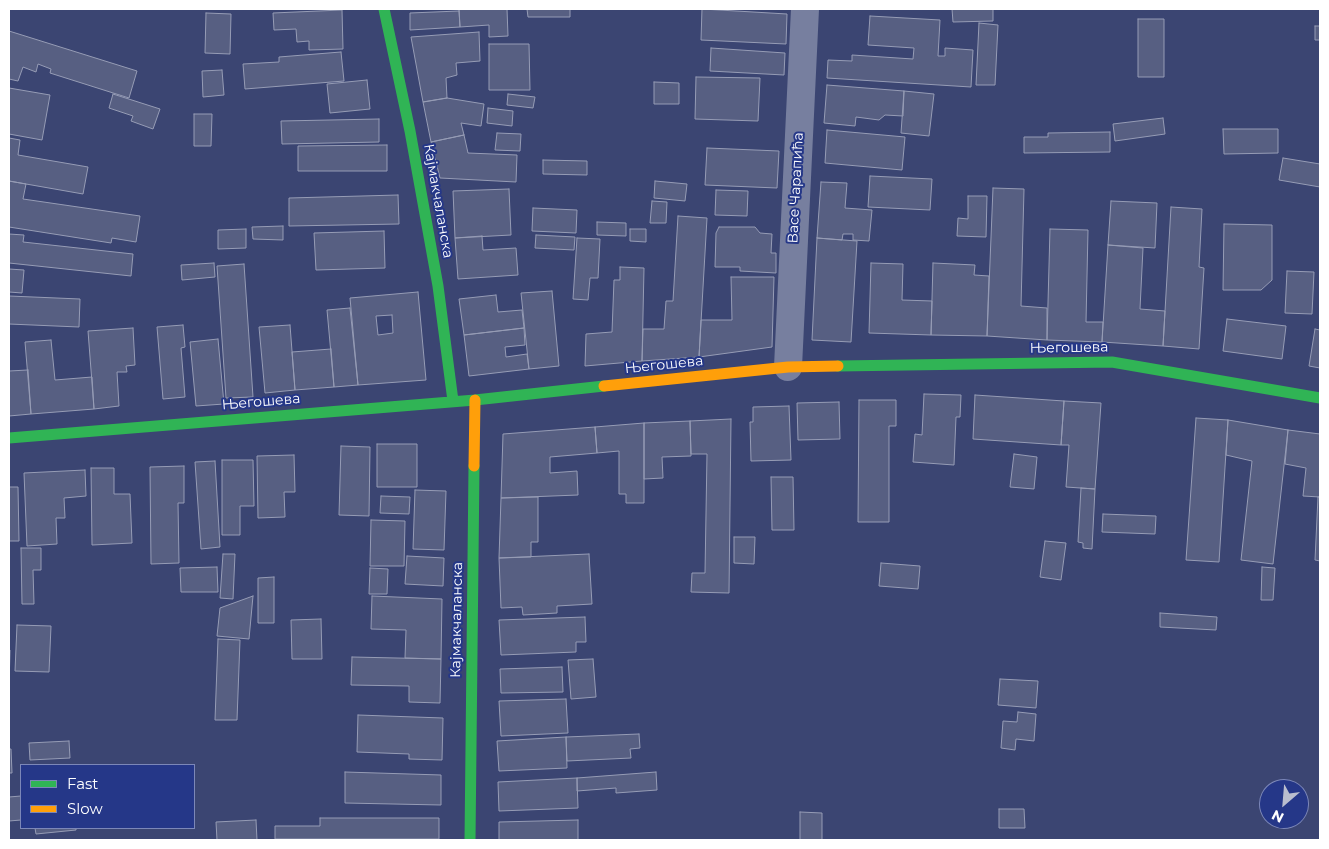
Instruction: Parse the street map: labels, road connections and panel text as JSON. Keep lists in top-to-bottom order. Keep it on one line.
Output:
{"streets":{"street":["Васе Чарапића","Кајмакчаланска","Његошева"]},"crossings":[["Васе Чарапића","Његошева"],["Кајмакчаланска","Његошева"]],"legend":["Fast","Slow"],"north":"bottom left"}
